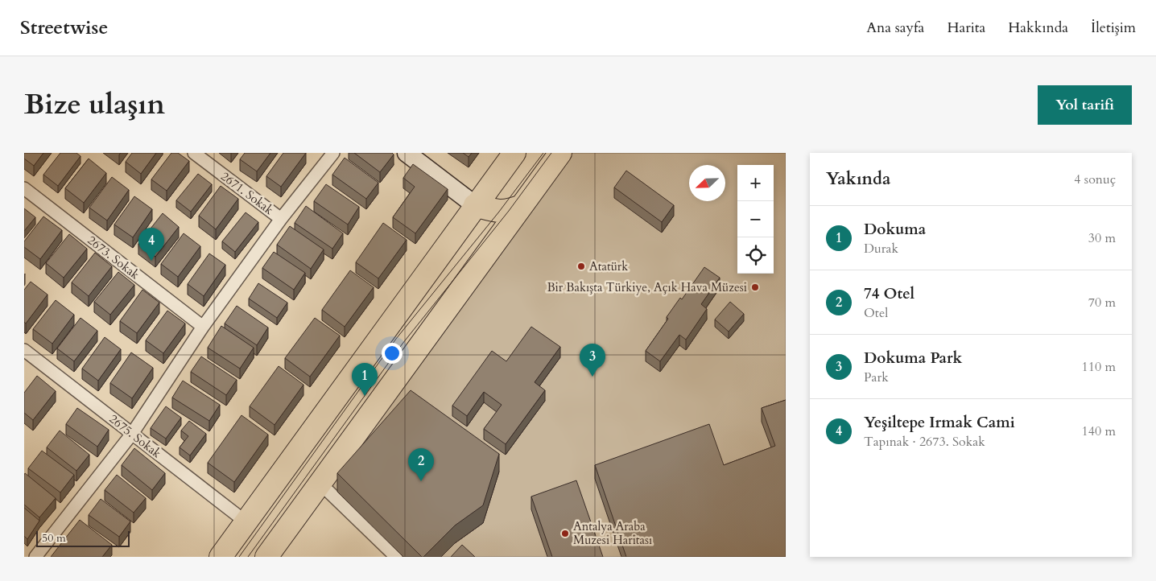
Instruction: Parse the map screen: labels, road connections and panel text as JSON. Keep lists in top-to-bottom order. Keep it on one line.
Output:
{"streets":{"street":["2671. Sokak","2673. Sokak","2675. Sokak"]},"places":["Atatürk","Bir Bakışta Türkiye, Açık Hava Müzesi","Antalya Araba Muzesi Haritası"],"scale_bar":"50 m","north":"bottom left","page":{"header":"Streetwise","nav":["Ana sayfa","Harita","Hakkında","İletişim"],"title":"Bize ulaşın","buttons":"Yol tarifi","heading":["Yakında","4 sonuç"],"map_buttons":["+","−"],"list":[{"mark":"1","name":"Dokuma","note":"Durak","value":"30 m"},{"mark":"2","name":"74 Otel","note":"Otel","value":"70 m"},{"mark":"3","name":"Dokuma Park","note":"Park","value":"110 m"},{"mark":"4","name":"Yeşiltepe Irmak Cami","note":"Tapınak · 2673. Sokak","value":"140 m"}],"pins":["4","3","1","2"],"scale":"50 m"}}
